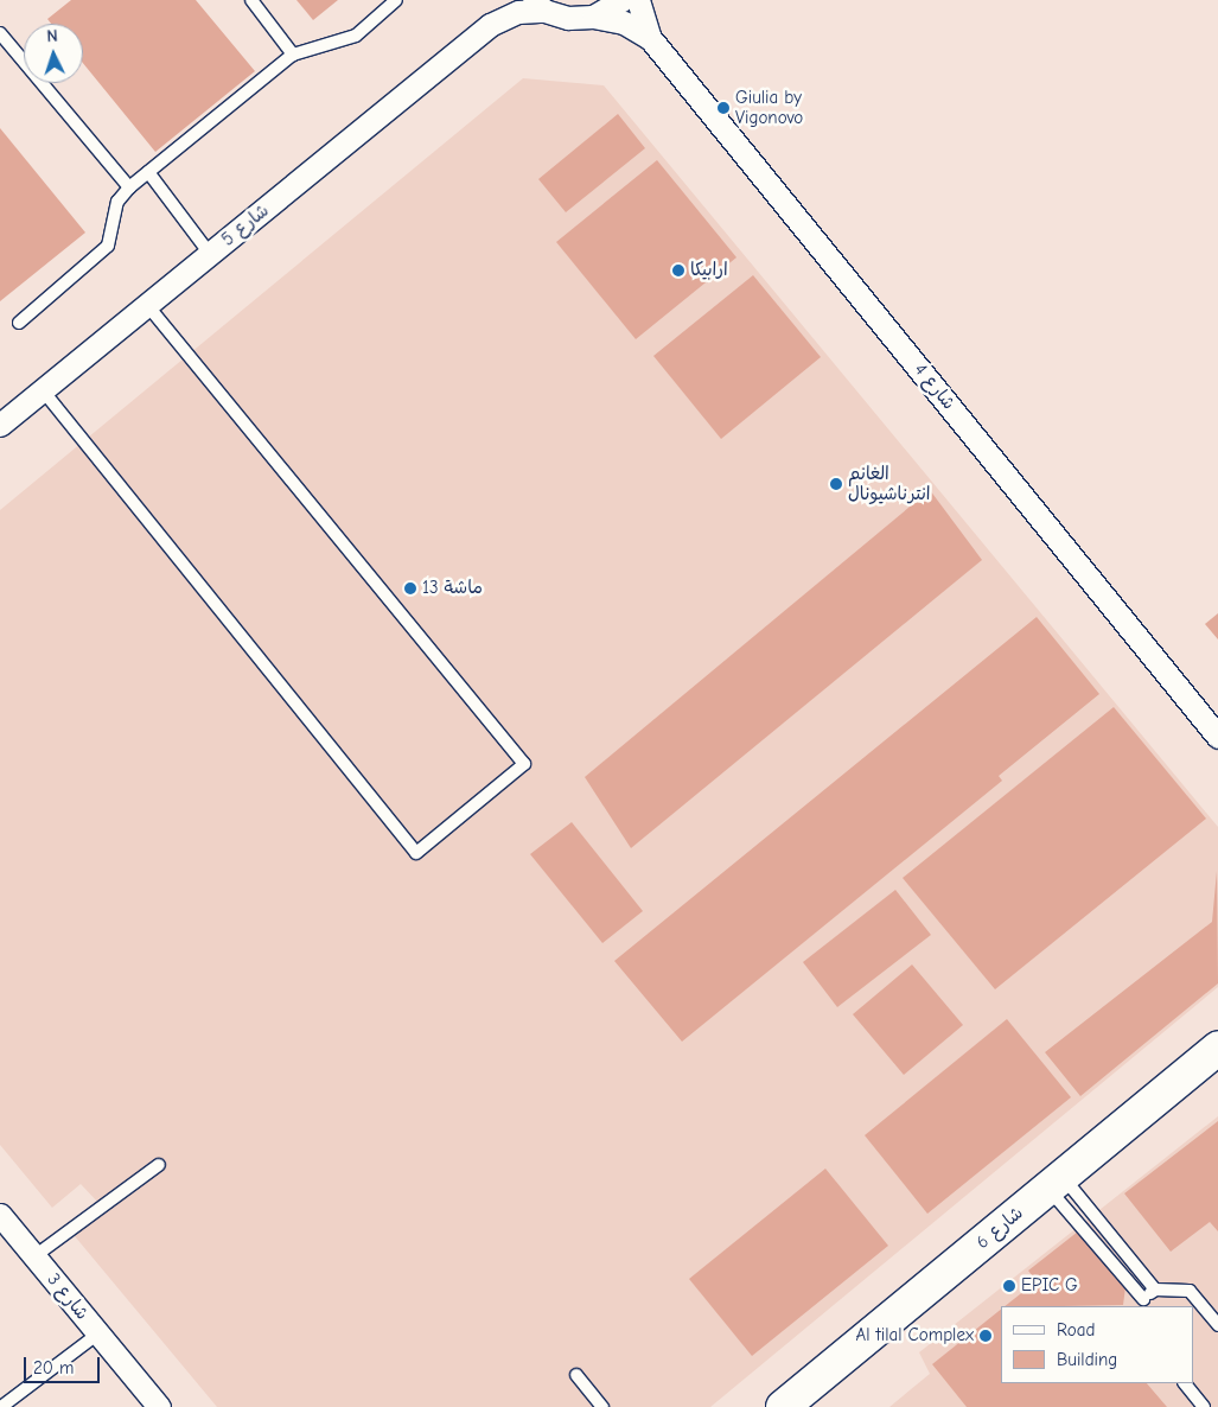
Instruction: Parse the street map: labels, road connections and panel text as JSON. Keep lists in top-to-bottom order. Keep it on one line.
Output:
{"streets":{"street":["شارع 5","شارع 4","شارع 6","شارع 3"]},"crossings":[["شارع 5","شارع 4"]],"places":["Giulia by Vigonovo","ارابيكا","الغانم انترناشيونال","ماشة 13","EPIC G","Al tilal Complex"],"legend":["Road","Building"],"scale_bar":"20 m","north":"top"}
